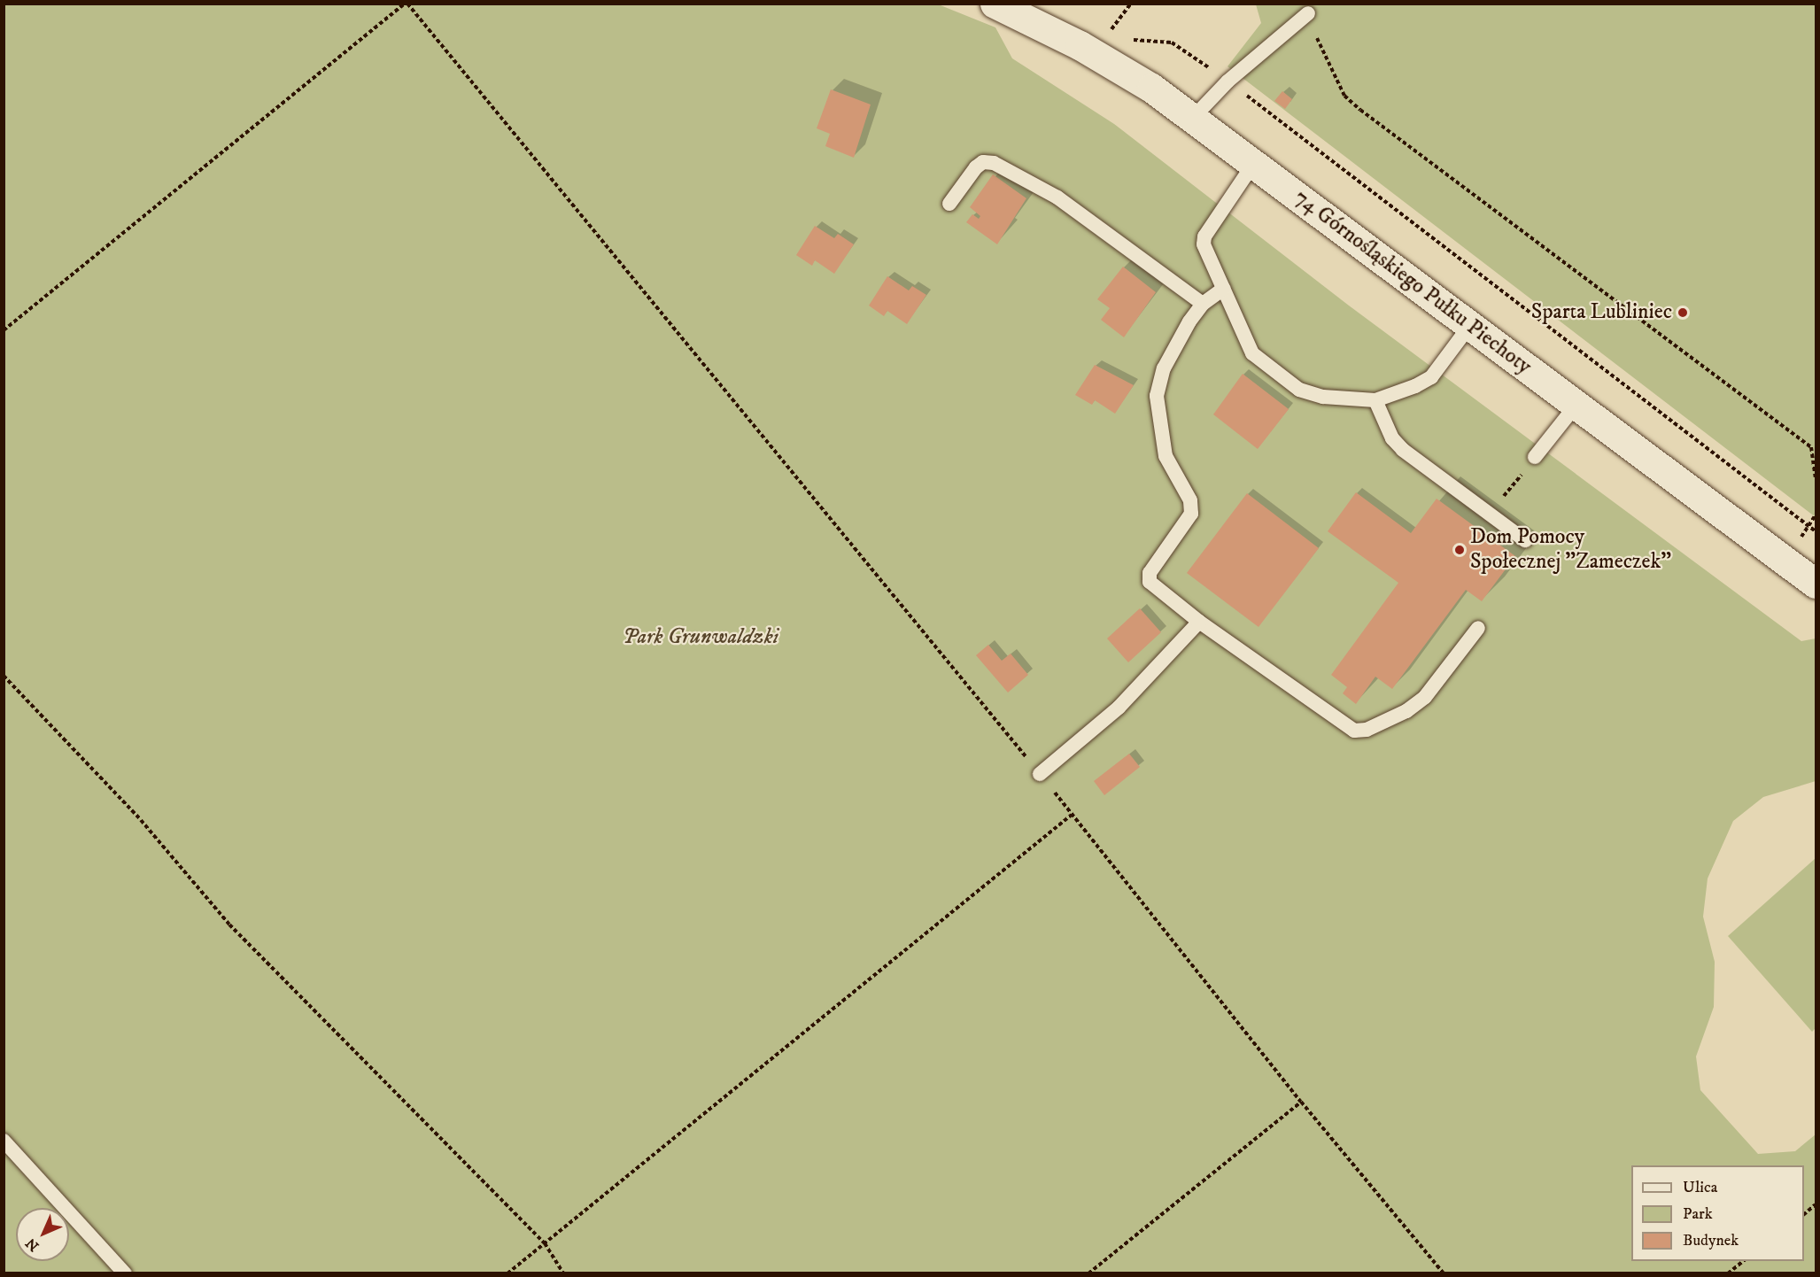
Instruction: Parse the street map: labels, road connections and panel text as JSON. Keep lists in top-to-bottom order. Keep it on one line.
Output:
{"streets":{"street":["74 Górnośląskiego Pułku Piechoty"]},"parks":["Park Grunwaldzki"],"places":["Sparta Lubliniec","Dom Pomocy Społecznej \"Zameczek\""],"legend":["Ulica","Park","Budynek"],"north":"bottom left"}
